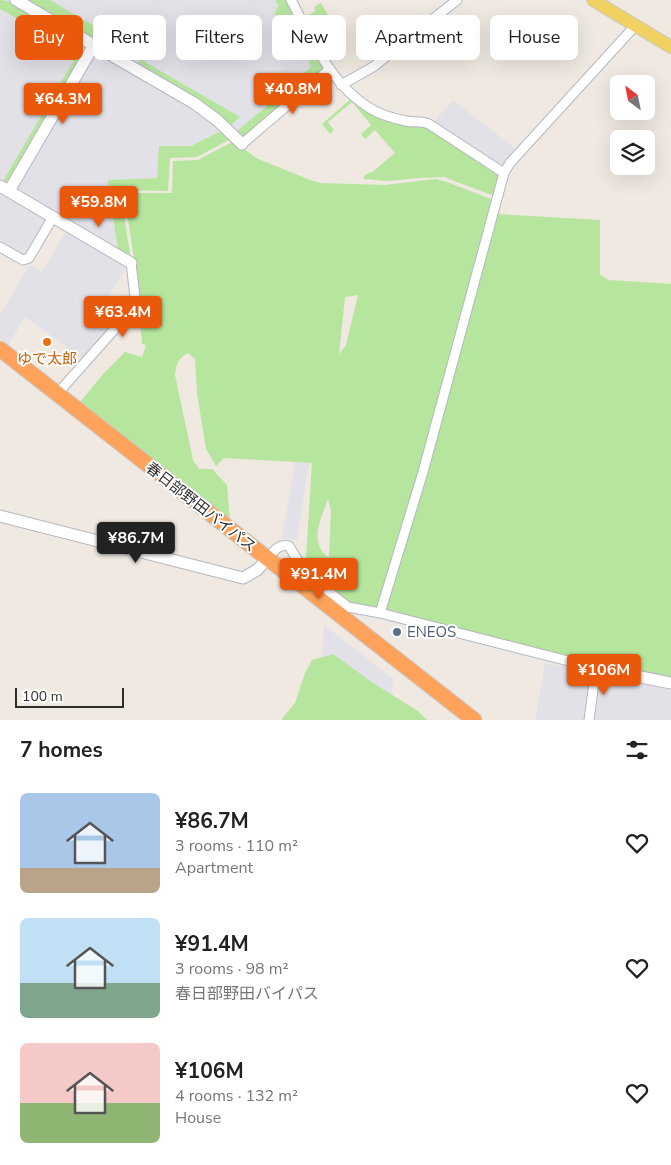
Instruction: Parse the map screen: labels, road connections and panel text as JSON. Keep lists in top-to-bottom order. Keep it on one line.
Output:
{"streets":{"highway":["春日部野田バイパス"]},"places":["ゆで太郎","ENEOS"],"scale_bar":"100 m","north":"top left","page":{"chip":["Buy","Rent","Filters","New","Apartment","House"],"price":["¥40.8M","¥64.3M","¥59.8M","¥63.4M","¥86.7M","¥91.4M","¥106M"],"scale":"100 m","heading":"7 homes","list":[{"name":"¥86.7M","note":"3 rooms · 110 m² · Apartment"},{"name":"¥91.4M","note":"3 rooms · 98 m² · 春日部野田バイパス"},{"name":"¥106M","note":"4 rooms · 132 m² · House"}]}}
